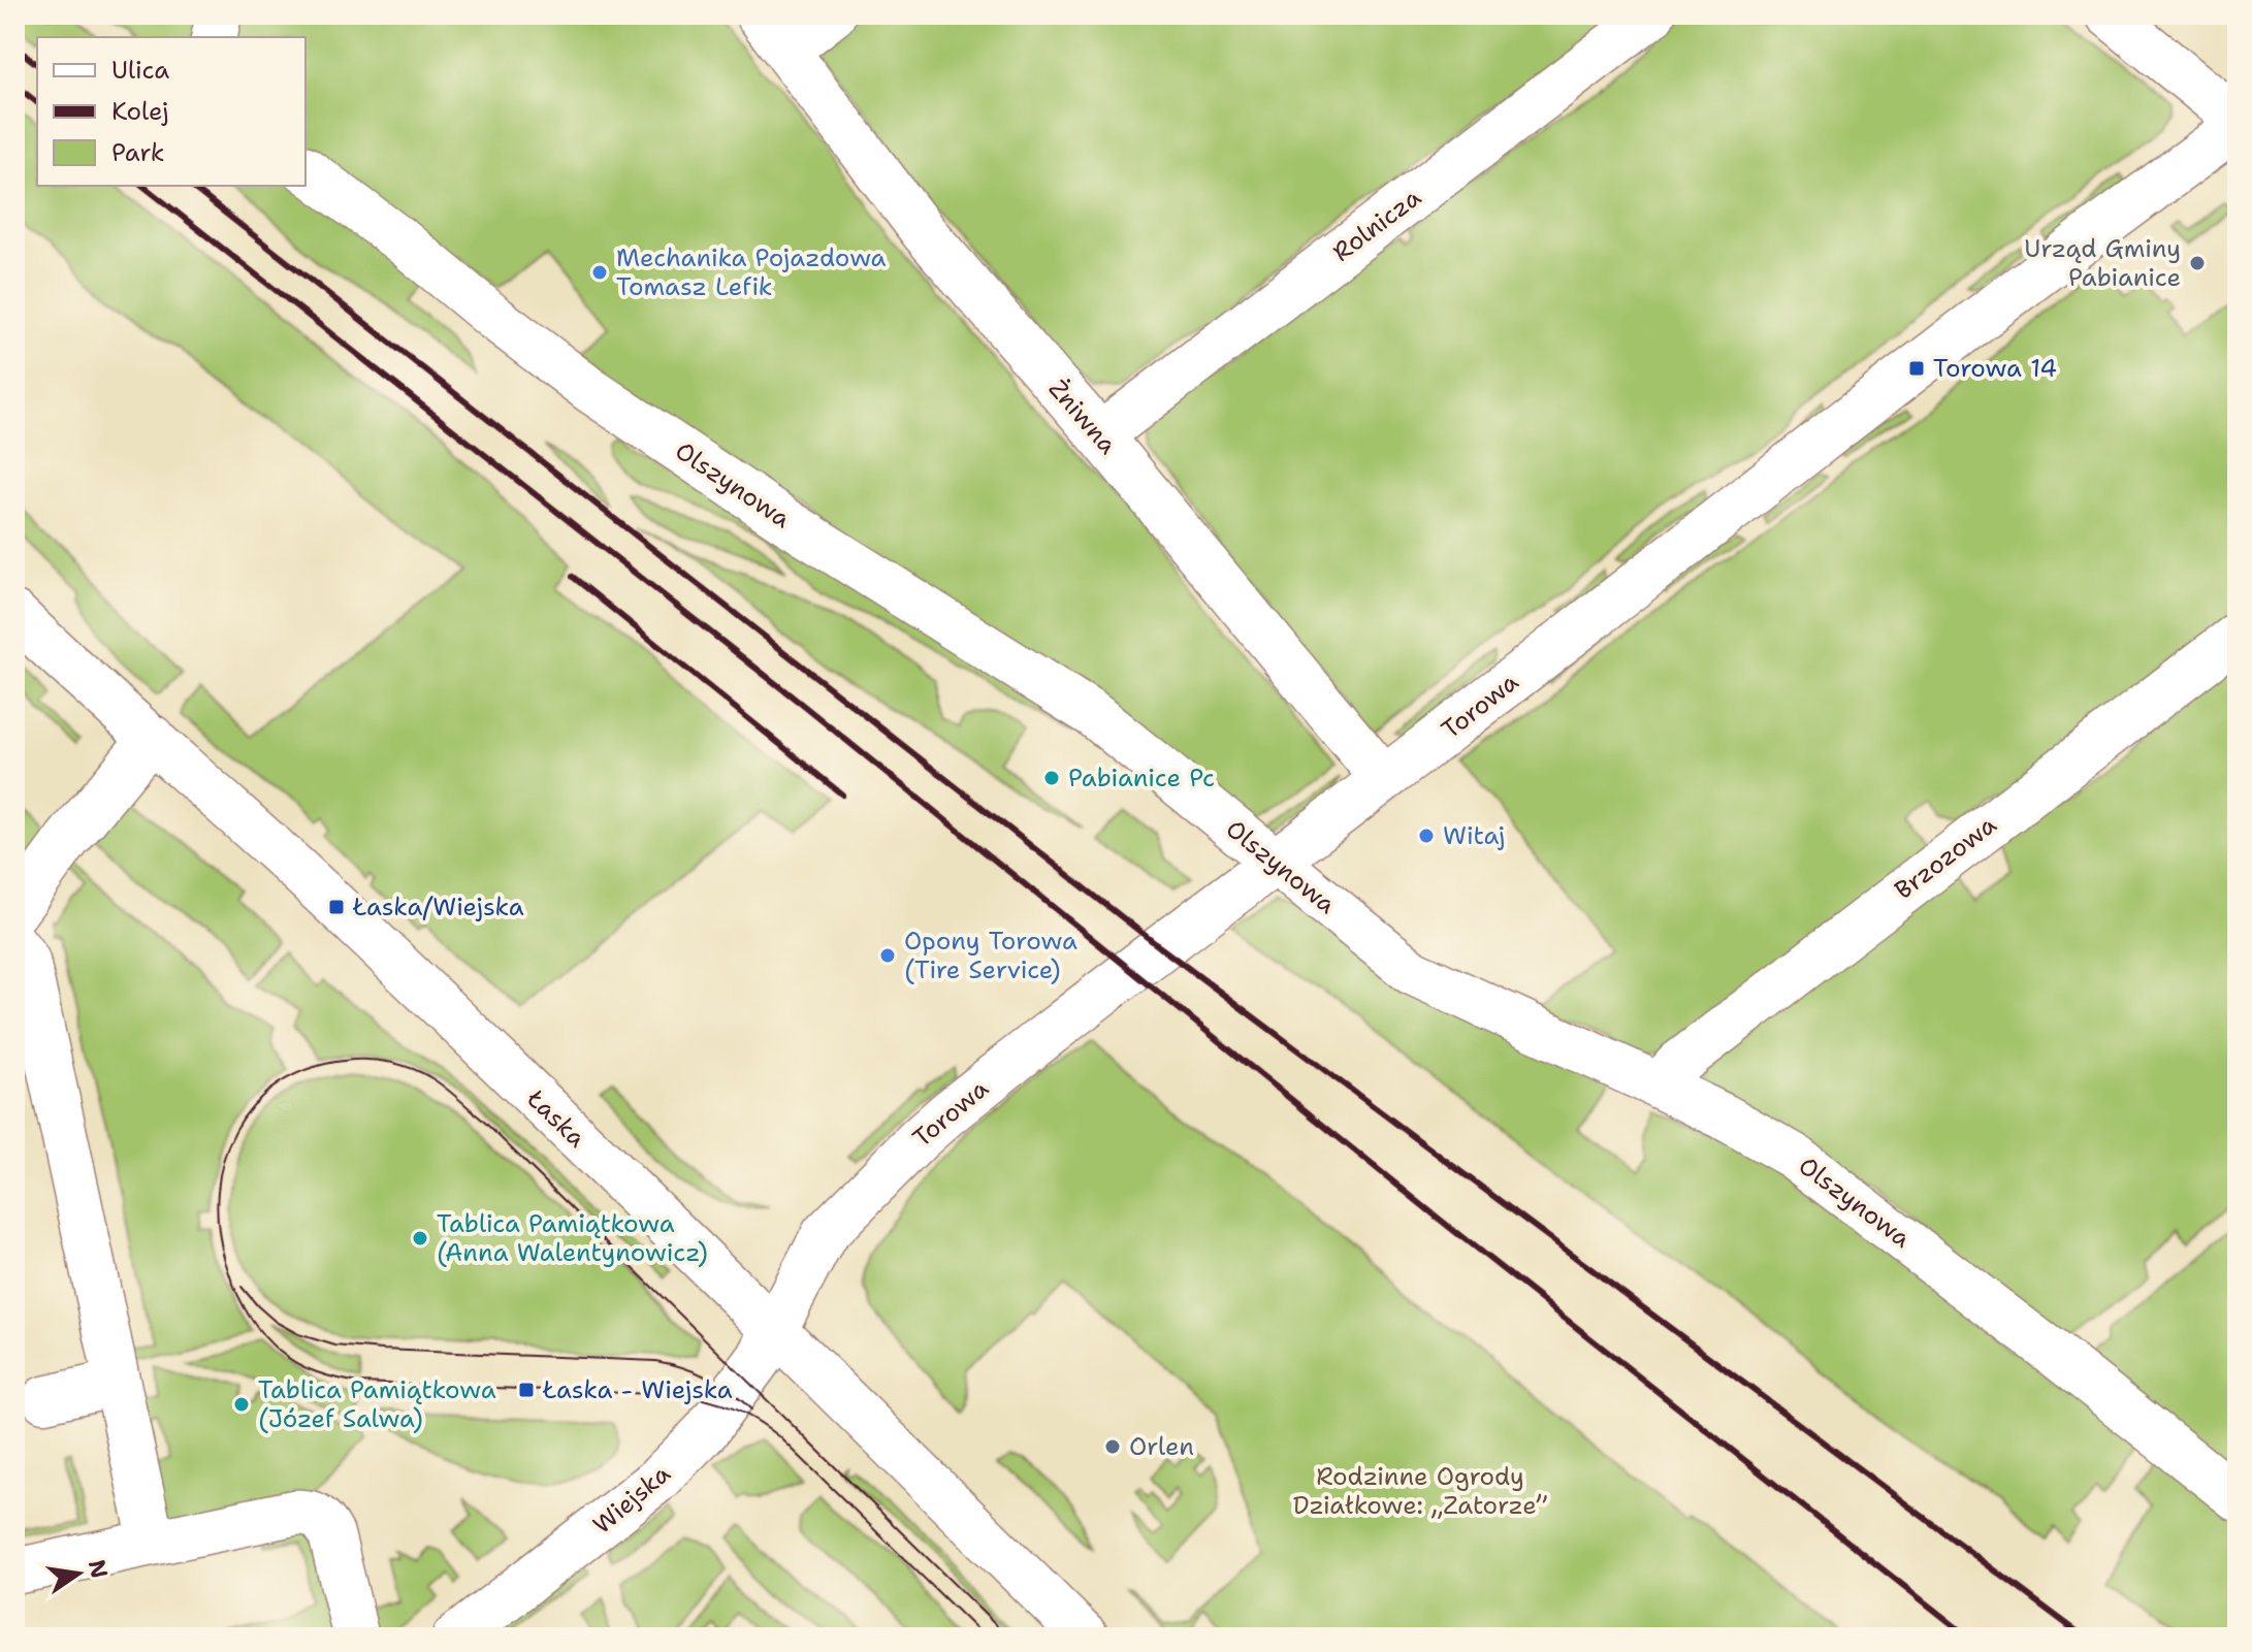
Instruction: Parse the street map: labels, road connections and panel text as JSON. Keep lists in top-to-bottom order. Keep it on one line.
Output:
{"streets":{"street":["Rolnicza","Żniwna","Olszynowa","Torowa","Brzozowa","Łaska","Wiejska"]},"crossings":[["Rolnicza","Żniwna"],["Żniwna","Torowa"],["Olszynowa","Torowa"],["Olszynowa","Brzozowa"],["Torowa","Łaska"],["Torowa","Wiejska"],["Łaska","Wiejska"]],"parks":["Rodzinne Ogrody Działkowe: „Zatorze”"],"places":{"other":["Urząd Gminy Pabianice","Mechanika Pojazdowa Tomasz Lefik","Pabianice Pc","Witaj","Opony Torowa (Tire Service)","Tablica Pamiątkowa (Anna Walentynowicz)","Tablica Pamiątkowa (Józef Salwa)","Orlen"],"transit":["Torowa 14","Łaska/Wiejska","Łaska - Wiejska"]},"legend":["Ulica","Kolej","Park"],"north":"right"}
